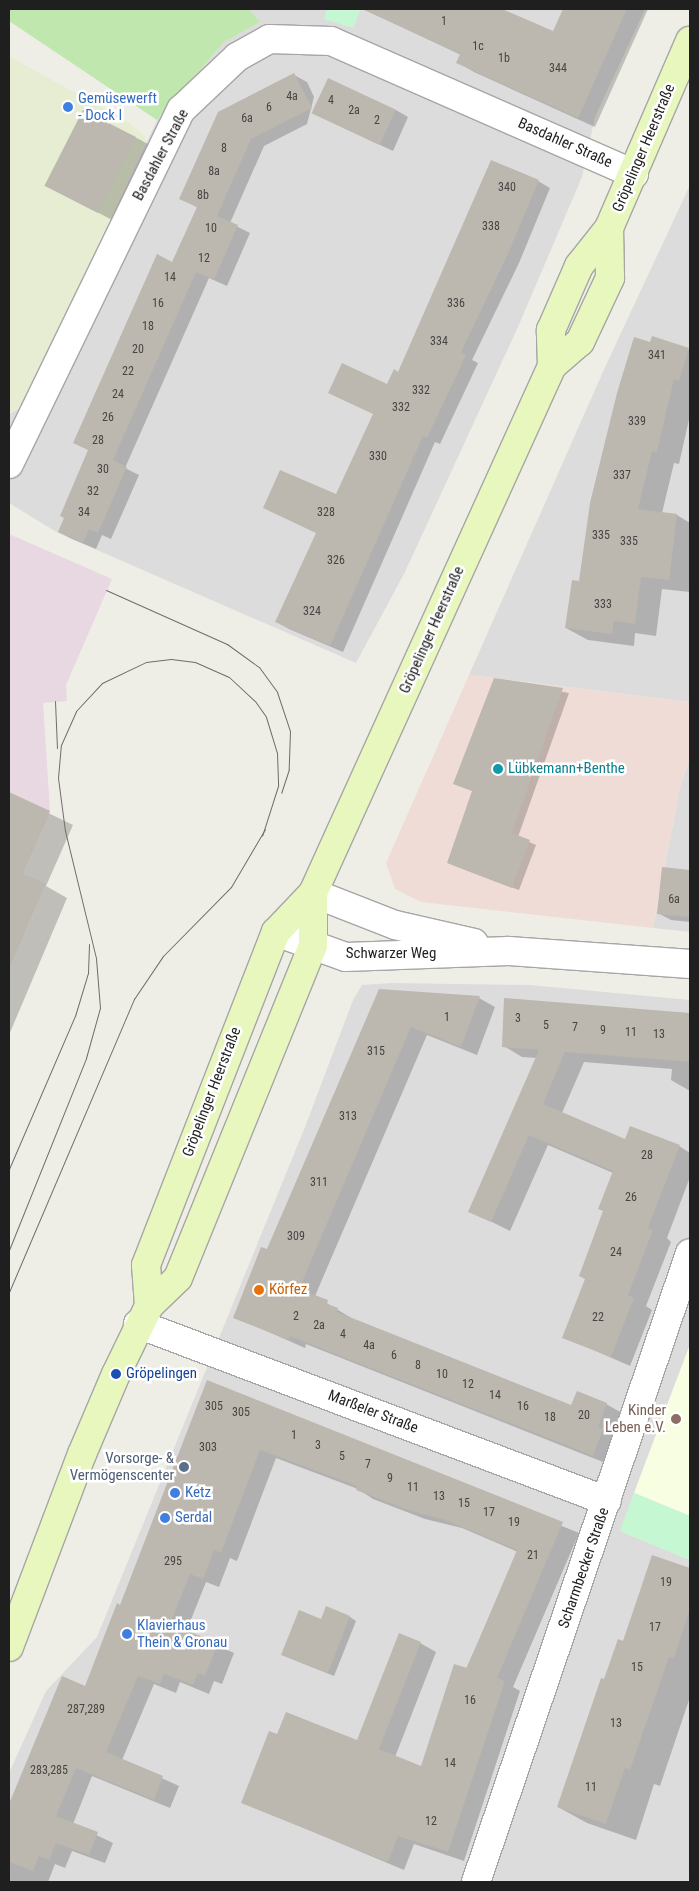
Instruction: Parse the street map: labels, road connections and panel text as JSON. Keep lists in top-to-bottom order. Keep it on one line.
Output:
{"streets":{"main road":["Gröpelinger Heerstraße"],"street":["Basdahler Straße","Schwarzer Weg","Marßeler Straße","Scharmbecker Straße"]},"crossings":[["Basdahler Straße","Gröpelinger Heerstraße"],["Gröpelinger Heerstraße","Schwarzer Weg"],["Gröpelinger Heerstraße","Marßeler Straße"],["Marßeler Straße","Scharmbecker Straße"]],"places":["Gemüsewerft - Dock I","Lübkemann+Benthe","Körfez","Gröpelingen","Kinder Leben e.V.","Vorsorge- & Vermögenscenter","Ketz","Serdal","Klavierhaus Thein & Gronau"],"house_numbers":["1","1c","1b","344","4a","4","6","2a","6a","2","8","8a","340","8b","338","10","12","14","16","336","18","334","20","341","22","332","24","332","26","339","28","330","30","337","32","34","328","335","335","326","333","324","6a","1","3","5","7","9","11","13","315","313","28","311","26","309","24","2","22","2a","4","4a","6","8","10","12","14","305","16","305","20","18","1","3","303","5","7","9","11","13","15","17","19","21","295","19","17","15","16","287,289","13","14","283,285","11","12"]}
